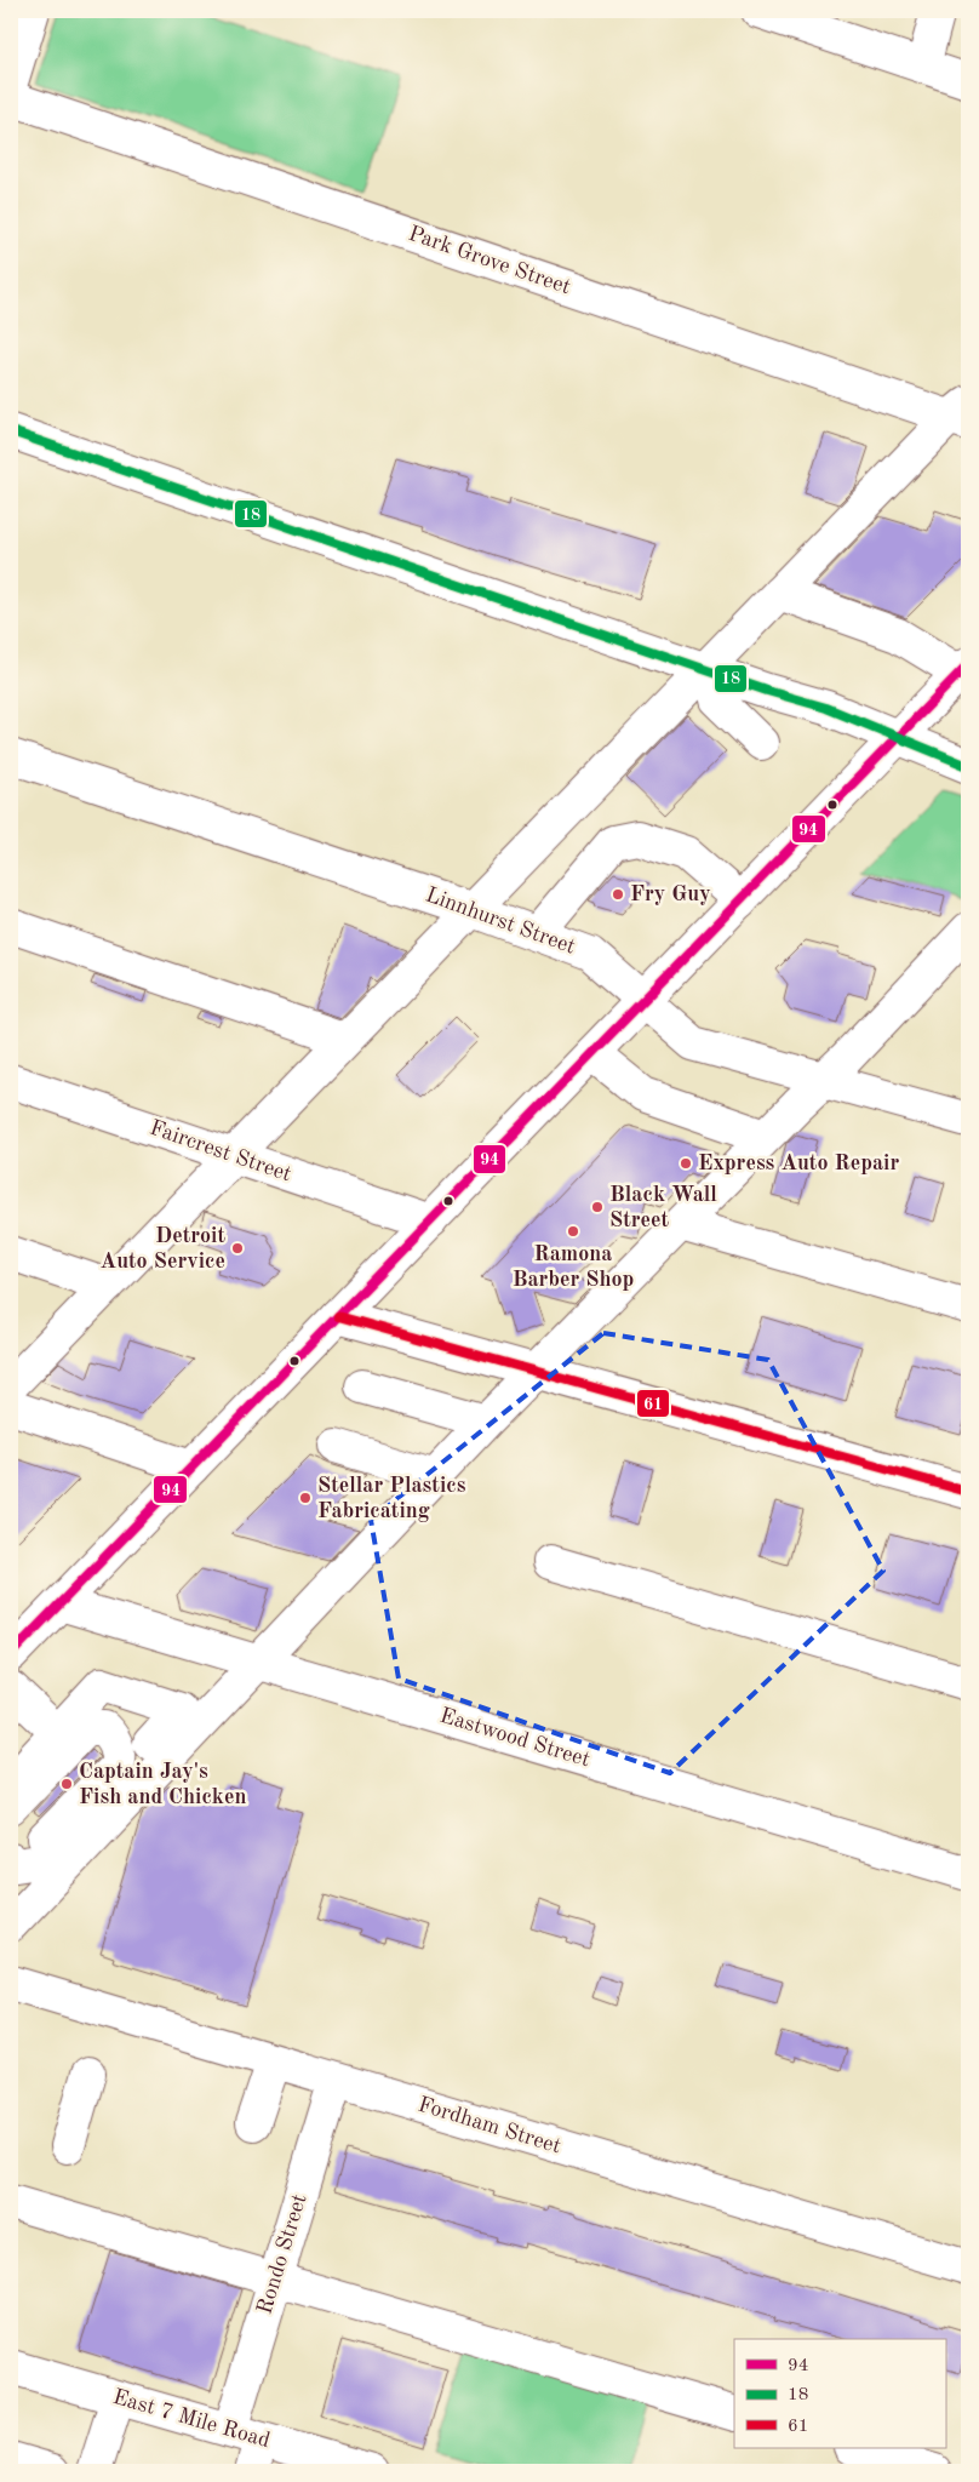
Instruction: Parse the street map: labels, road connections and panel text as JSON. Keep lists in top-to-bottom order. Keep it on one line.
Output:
{"streets":{"street":["Park Grove Street","Linnhurst Street","Faircrest Street","Eastwood Street","Fordham Street","Rondo Street","East 7 Mile Road"]},"crossings":[["Fordham Street","Rondo Street"],["Rondo Street","East 7 Mile Road"]],"places":["Fry Guy","Express Auto Repair","Black Wall Street","Ramona Barber Shop","Detroit Auto Service","Stellar Plastics Fabricating","Captain Jay's Fish and Chicken"],"lines":["transit line 18","transit line 94","transit line 61"],"legend":["94","18","61"]}
